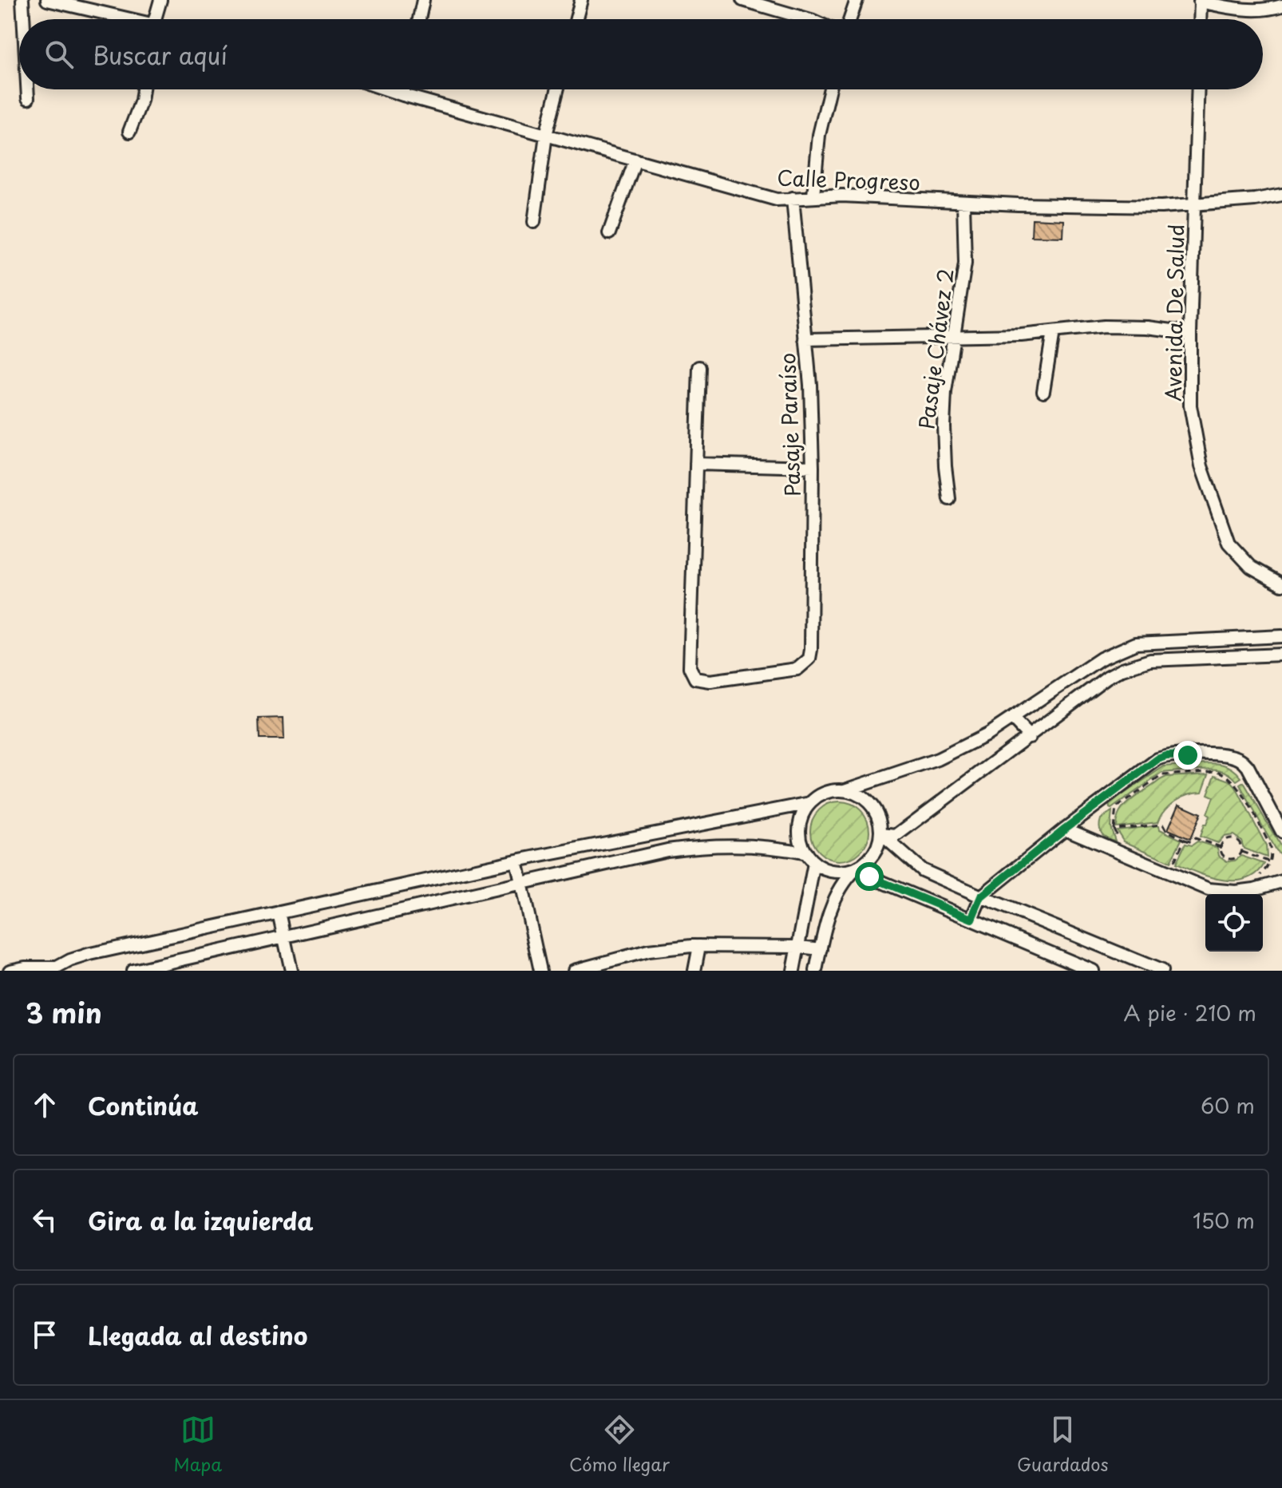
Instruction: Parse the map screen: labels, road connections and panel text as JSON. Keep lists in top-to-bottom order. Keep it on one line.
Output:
{"streets":{"street":["Calle Progreso","Avenida De Salud","Pasaje Chávez 2","Pasaje Paraíso"]},"crossings":[["Calle Progreso","Avenida De Salud"],["Calle Progreso","Pasaje Chávez 2"],["Calle Progreso","Pasaje Paraíso"]],"page":{"search":"Buscar aquí","heading":["3 min","A pie · 210 m"],"list":[["Continúa","60 m"],["Gira a la izquierda","150 m"],"Llegada al destino"],"nav":["Mapa","Cómo llegar","Guardados"]}}
